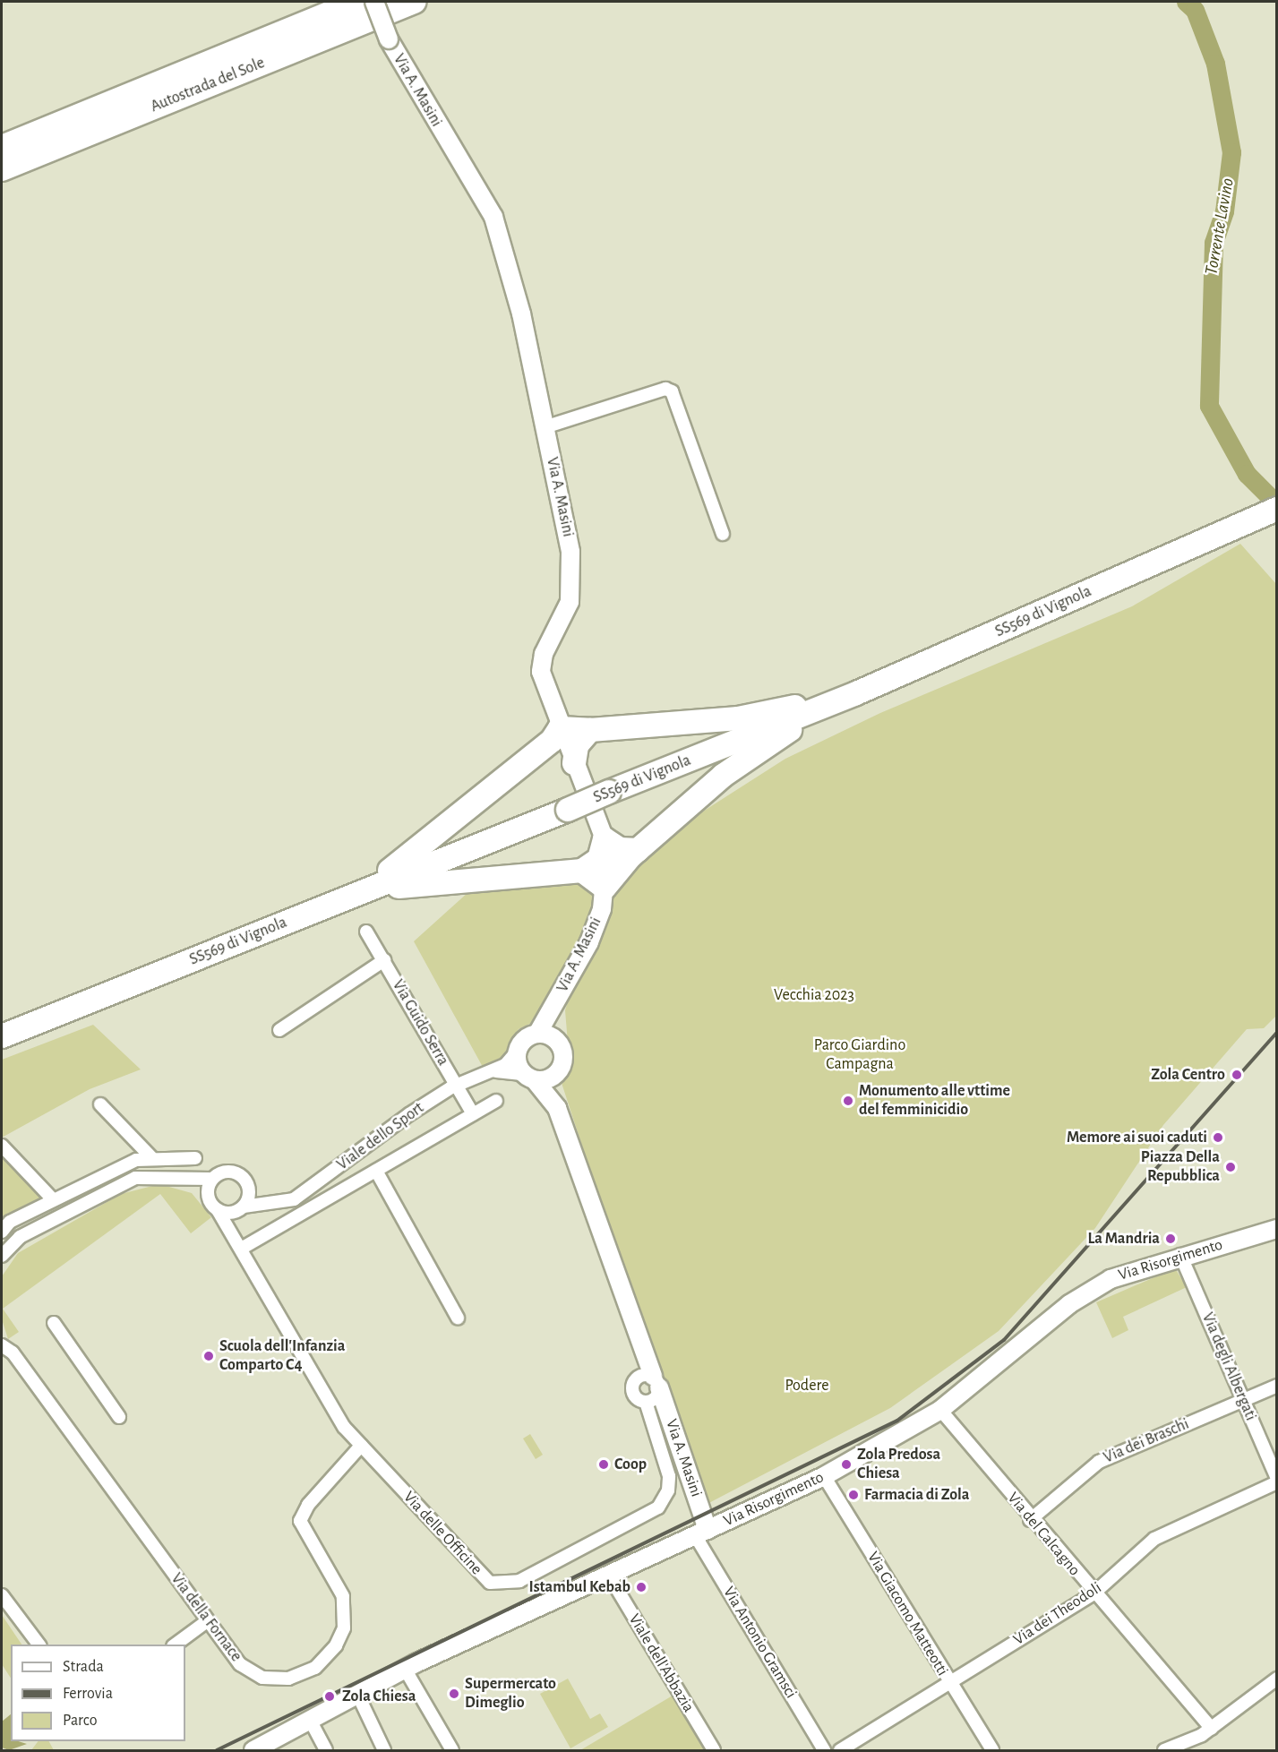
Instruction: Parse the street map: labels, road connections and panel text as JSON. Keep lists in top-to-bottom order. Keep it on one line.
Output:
{"streets":{"highway":["Autostrada del Sole","SS569 di Vignola"],"street":["Via A. Masini","Via Guido Serra","Viale dello Sport","Via Risorgimento","Via degli Albergati","Via dei Braschi","Via delle Officine","Via del Calcagno","Via Giacomo Matteotti","Via dei Theodoli","Via della Fornace","Via Antonio Gramsci","Viale dell'Abbazia"]},"crossings":[["Via A. Masini","Viale dello Sport"],["Via A. Masini","Via Risorgimento"],["Via A. Masini","Via delle Officine"],["Via A. Masini","Via Antonio Gramsci"],["Via Guido Serra","Viale dello Sport"],["Viale dello Sport","Via delle Officine"],["Via Risorgimento","Via degli Albergati"],["Via Risorgimento","Via del Calcagno"],["Via Risorgimento","Via Giacomo Matteotti"],["Via Risorgimento","Via Antonio Gramsci"],["Via Risorgimento","Viale dell'Abbazia"],["Via degli Albergati","Via dei Braschi"],["Via dei Braschi","Via del Calcagno"],["Via delle Officine","Via della Fornace"],["Via del Calcagno","Via dei Theodoli"],["Via Giacomo Matteotti","Via dei Theodoli"]],"water":["Torrente Lavino"],"parks":["Vecchia 2023","Parco Giardino Campagna","Podere"],"places":["Zola Centro","Monumento alle vttime del femminicidio","Memore ai suoi caduti","Piazza Della Repubblica","La Mandria","Scuola dell'Infanzia Comparto C4","Coop","Zola Predosa Chiesa","Farmacia di Zola","Istambul Kebab","Supermercato Dimeglio","Zola Chiesa"],"legend":["Strada","Ferrovia","Parco"]}
